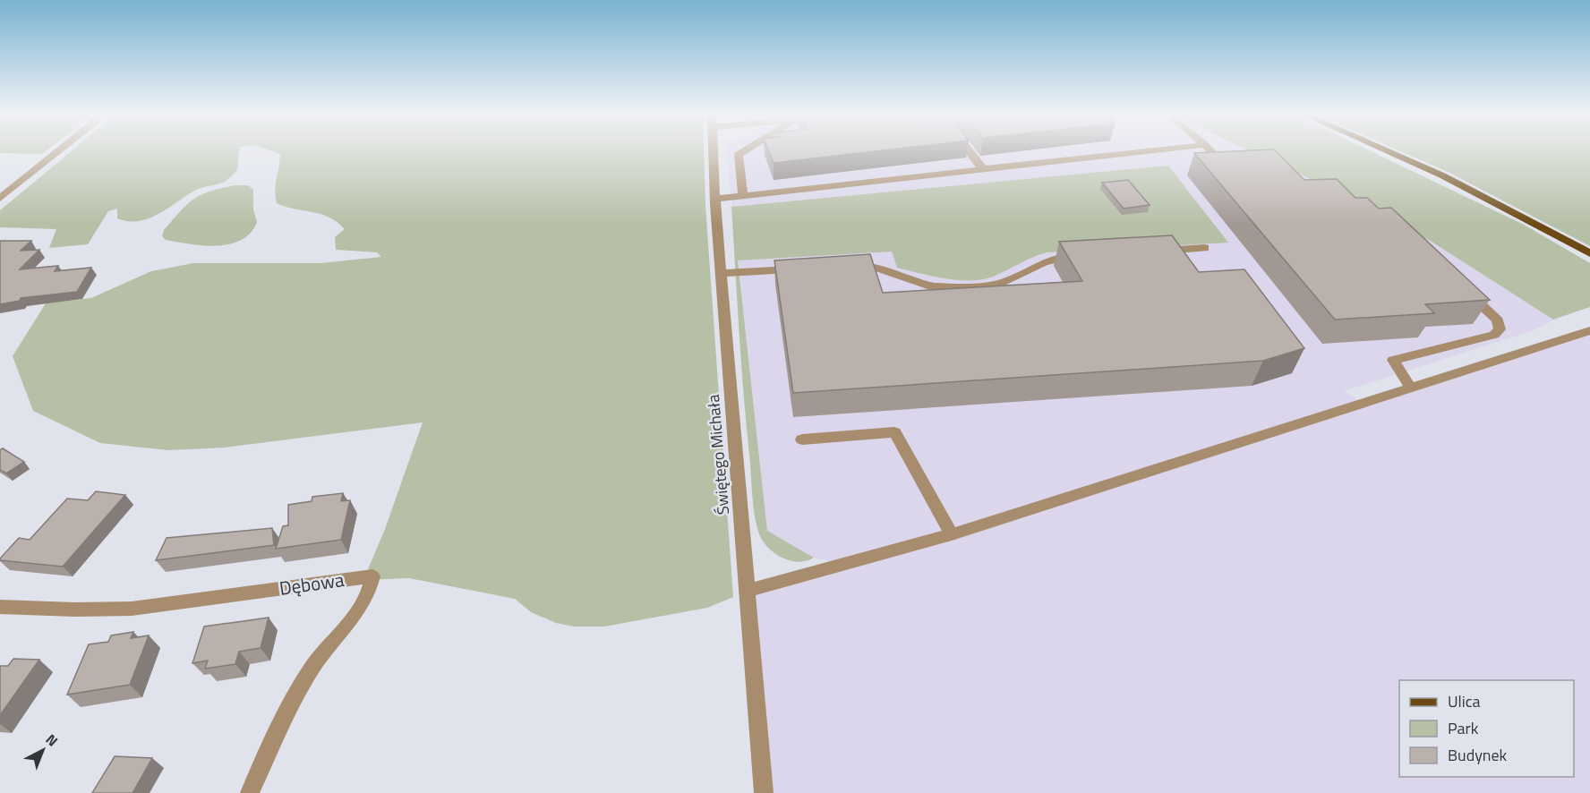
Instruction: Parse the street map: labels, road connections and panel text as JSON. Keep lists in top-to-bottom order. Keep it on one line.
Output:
{"streets":{"street":["Świętego Michała","Dębowa"]},"legend":["Ulica","Park","Budynek"],"north":"top right"}
